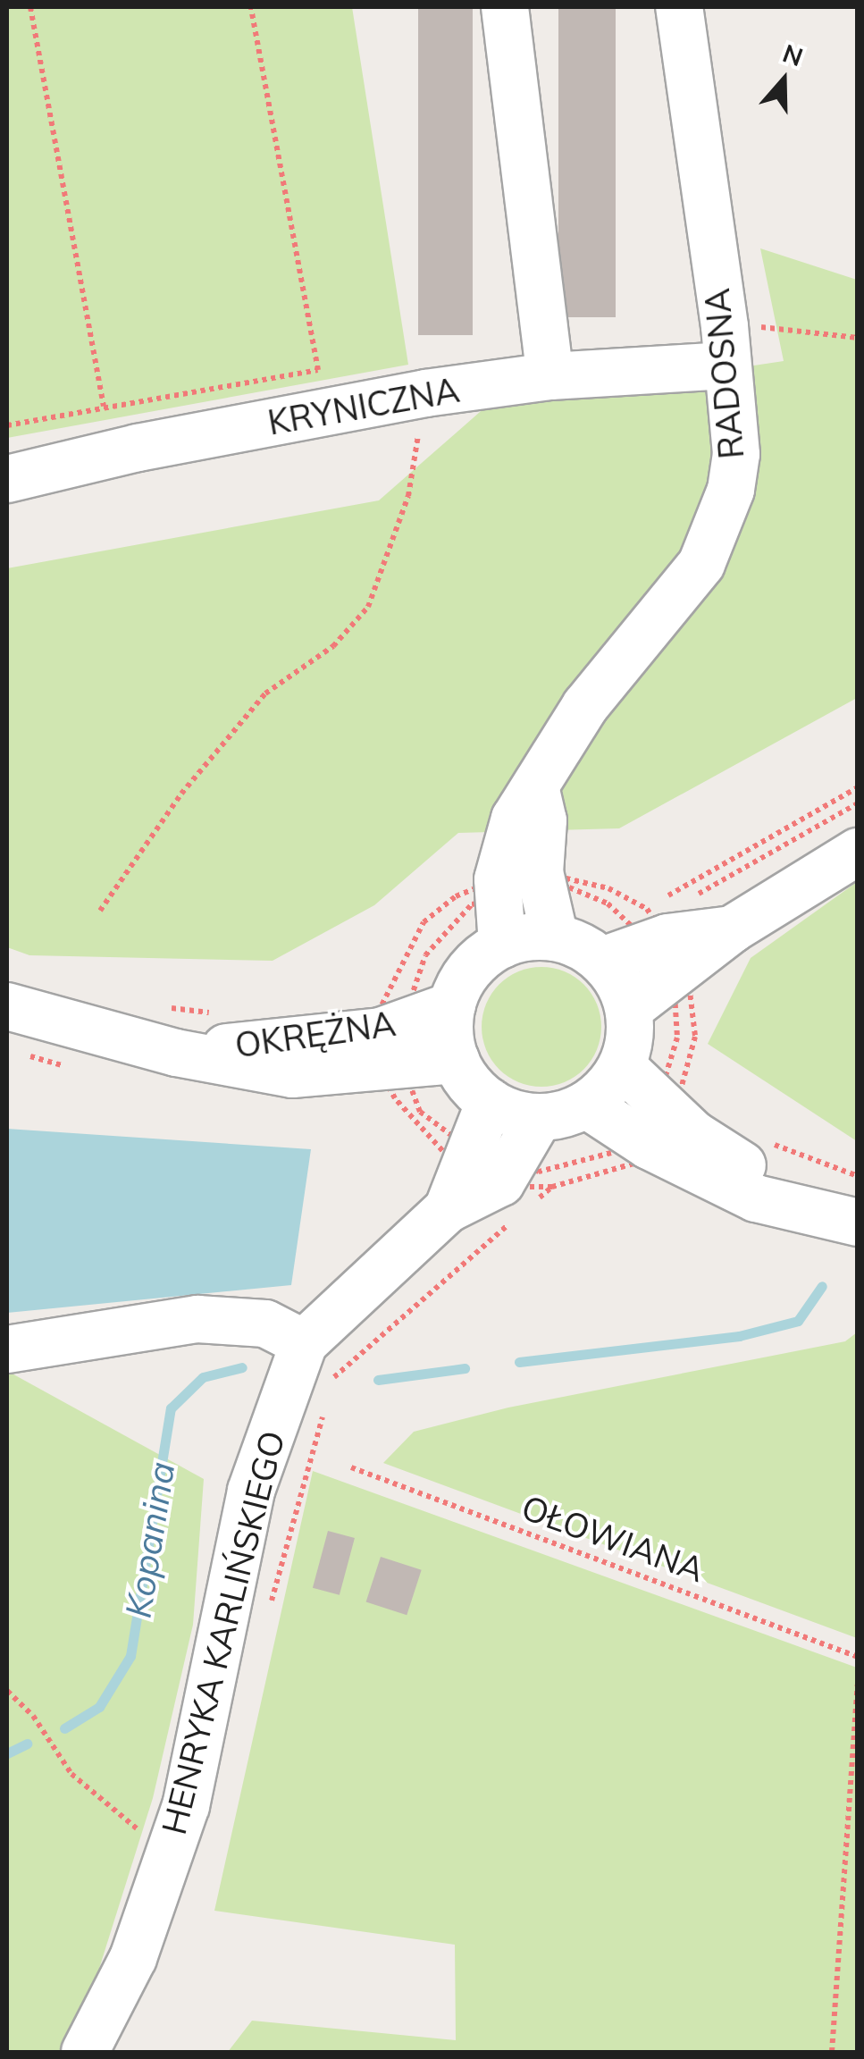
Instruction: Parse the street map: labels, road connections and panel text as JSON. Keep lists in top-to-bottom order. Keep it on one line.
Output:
{"streets":{"street":["RADOSNA","KRYNICZNA","OKRĘŻNA","HENRYKA KARLIŃSKIEGO"],"path":["OŁOWIANA"]},"crossings":[["RADOSNA","KRYNICZNA"],["RADOSNA","OKRĘŻNA"],["RADOSNA","HENRYKA KARLIŃSKIEGO"],["OKRĘŻNA","HENRYKA KARLIŃSKIEGO"]],"water":["Kopanina"],"north":"top"}
